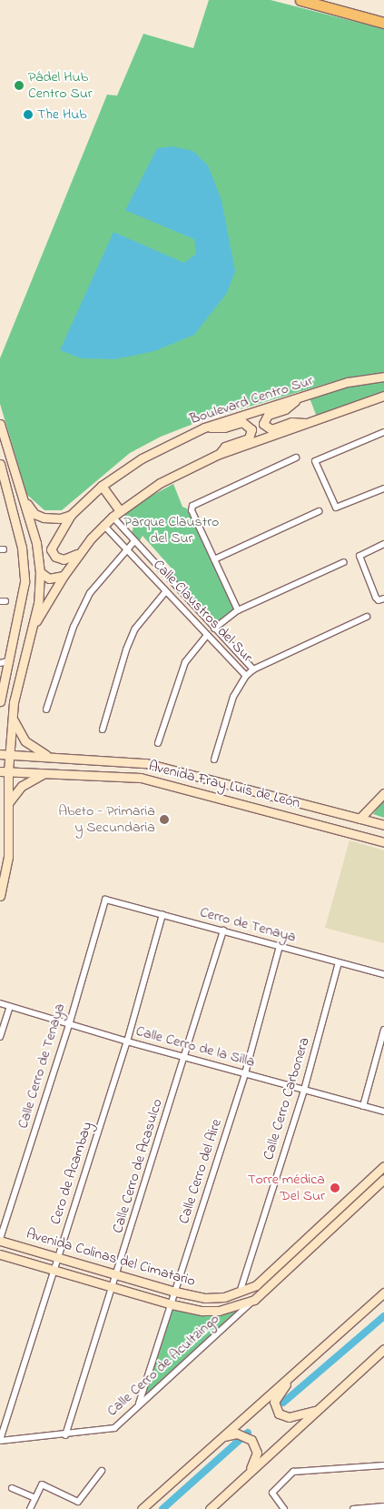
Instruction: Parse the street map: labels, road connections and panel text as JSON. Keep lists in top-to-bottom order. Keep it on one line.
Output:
{"streets":{"street":["Boulevard Centro Sur","Calle Claustros del Sur","Avenida Fray Luis de León","Cerro de Tenaya","Calle Cerro de la Silla","Calle Cerro de Tenaya","Calle Cerro Carbonera","Calle Cerro de Acasulco","Calle Cerro del Aire","Cero de Acambay","Avenida Colinas del Cimatario","Calle Cerro de Acultzingo"]},"crossings":[["Cerro de Tenaya","Calle Cerro de Tenaya"],["Cerro de Tenaya","Calle Cerro Carbonera"],["Cerro de Tenaya","Calle Cerro de Acasulco"],["Cerro de Tenaya","Calle Cerro del Aire"],["Cerro de Tenaya","Cero de Acambay"],["Calle Cerro de la Silla","Calle Cerro de Tenaya"],["Calle Cerro de la Silla","Calle Cerro Carbonera"],["Calle Cerro de la Silla","Calle Cerro de Acasulco"],["Calle Cerro de la Silla","Calle Cerro del Aire"],["Calle Cerro de la Silla","Cero de Acambay"],["Calle Cerro de Tenaya","Avenida Colinas del Cimatario"],["Calle Cerro Carbonera","Avenida Colinas del Cimatario"],["Calle Cerro de Acasulco","Avenida Colinas del Cimatario"],["Calle Cerro de Acasulco","Calle Cerro de Acultzingo"],["Calle Cerro del Aire","Avenida Colinas del Cimatario"],["Calle Cerro del Aire","Calle Cerro de Acultzingo"],["Cero de Acambay","Avenida Colinas del Cimatario"],["Cero de Acambay","Calle Cerro de Acultzingo"],["Avenida Colinas del Cimatario","Calle Cerro de Acultzingo"]],"parks":["Parque Claustro del Sur"],"places":["Pádel Hub Centro Sur","The Hub","Abeto - Primaria y Secundaria","Torre médica Del Sur"]}
